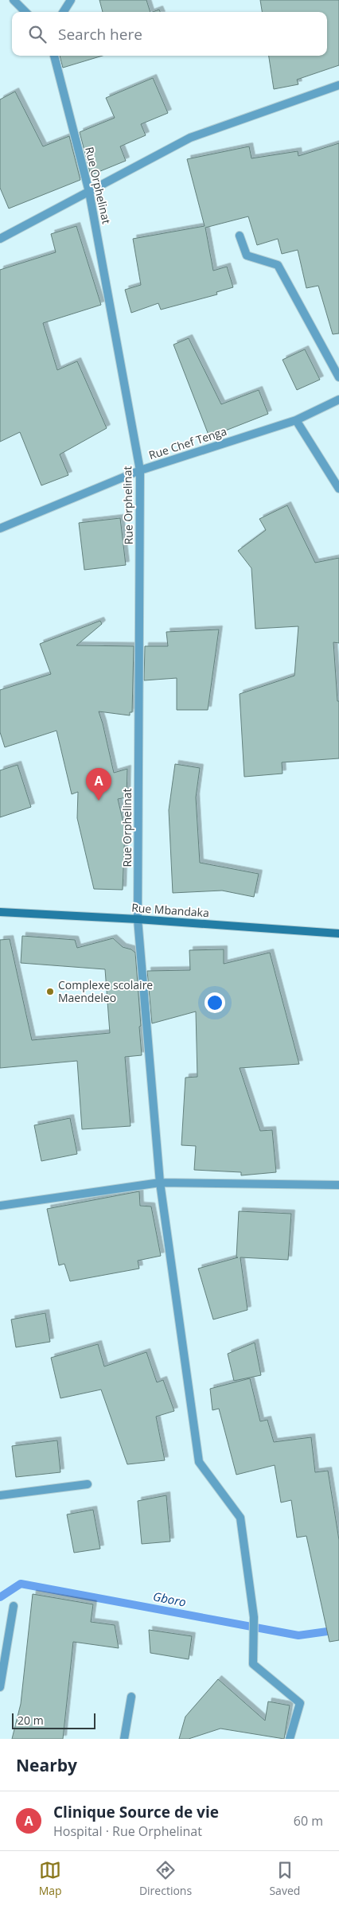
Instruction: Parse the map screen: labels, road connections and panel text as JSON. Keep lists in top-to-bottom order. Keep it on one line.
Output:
{"streets":{"street":["Rue Orphelinat","Rue Chef Tenga","Rue Mbandaka"]},"crossings":[["Rue Orphelinat","Rue Chef Tenga"],["Rue Orphelinat","Rue Mbandaka"]],"water":["Gboro"],"places":["Complexe scolaire Maendeleo"],"scale_bar":"20 m","page":{"search":"Search here","pins":"A","scale":"20 m","heading":"Nearby","list":[{"mark":"A","name":"Clinique Source de vie","note":"Hospital · Rue Orphelinat","value":"60 m"}],"nav":["Map","Directions","Saved"]}}
